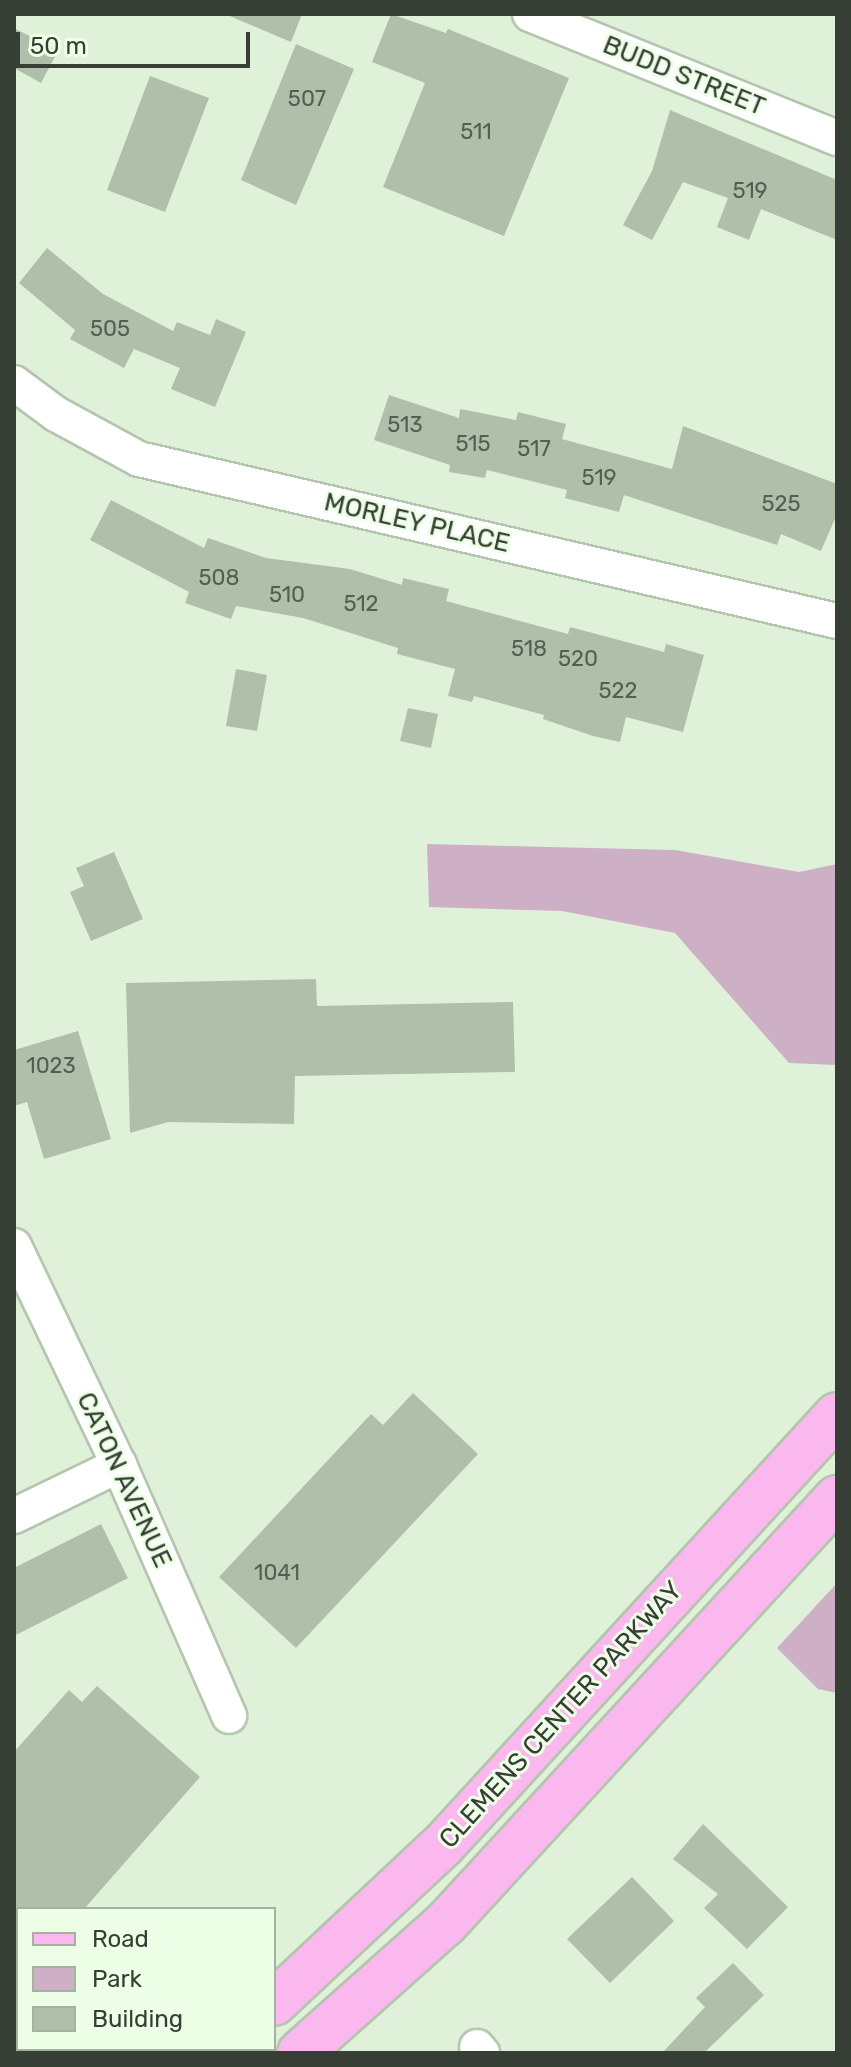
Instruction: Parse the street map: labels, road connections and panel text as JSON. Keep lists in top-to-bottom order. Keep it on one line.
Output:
{"streets":{"main road":["CLEMENS CENTER PARKWAY"],"street":["BUDD STREET","MORLEY PLACE","CATON AVENUE"]},"house_numbers":["507","511","519","505","513","515","517","519","525","508","510","512","518","520","522","1023","1041"],"legend":["Road","Park","Building"],"scale_bar":"50 m"}
